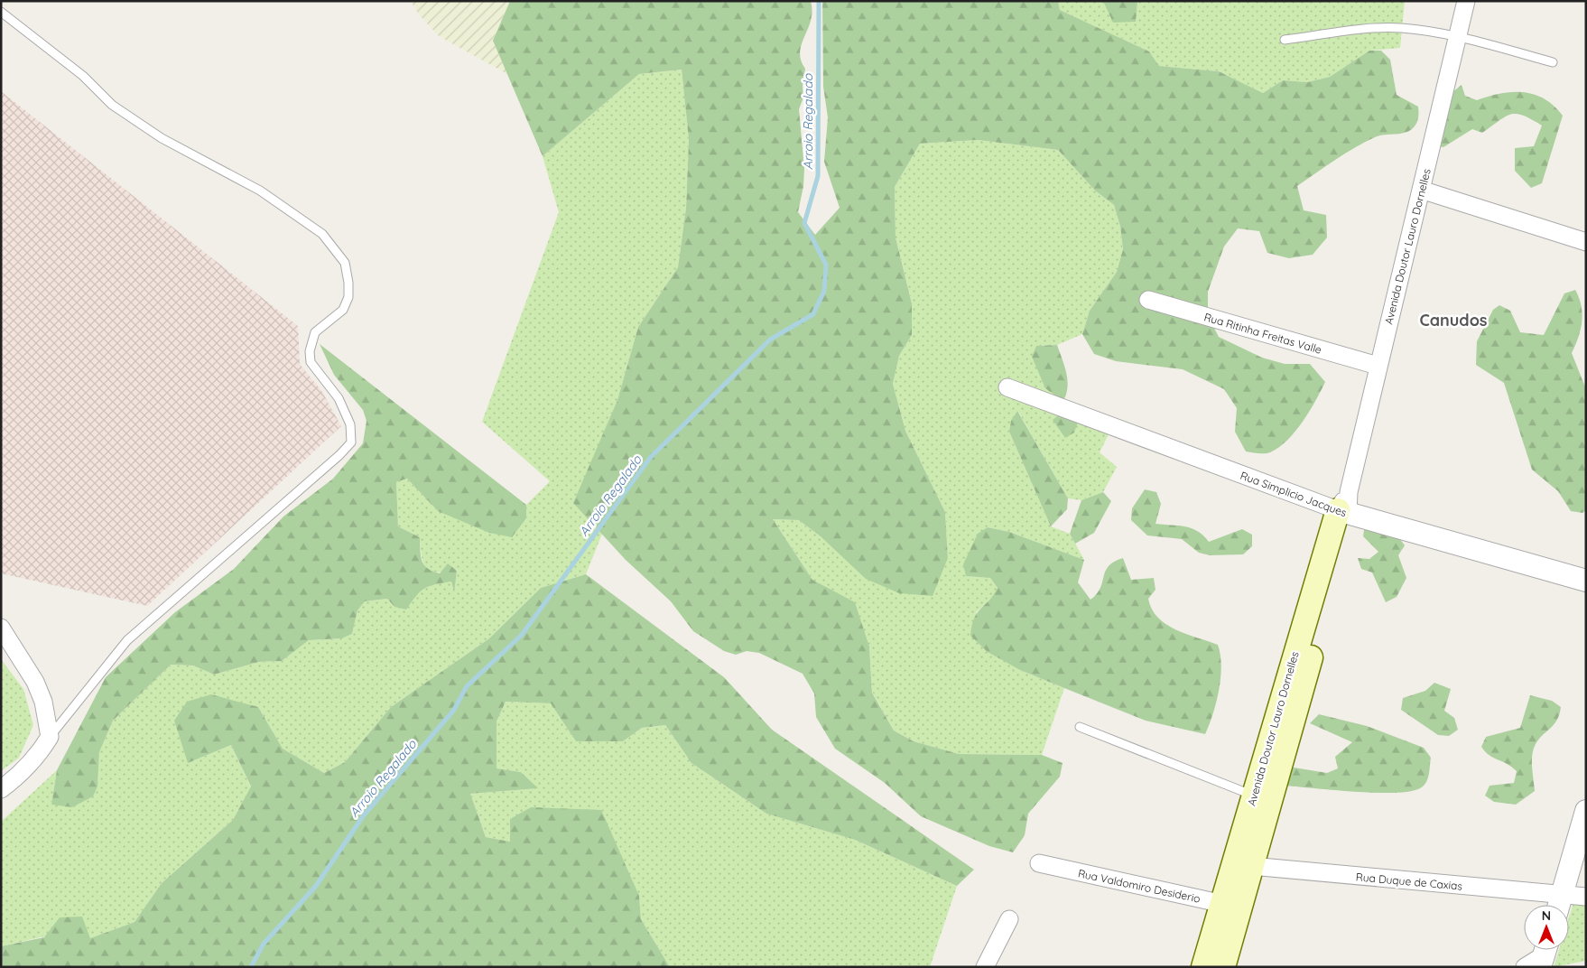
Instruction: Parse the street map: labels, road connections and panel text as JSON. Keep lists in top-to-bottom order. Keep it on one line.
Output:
{"streets":{"main road":["Avenida Doutor Lauro Dornelles"],"street":["Rua Ritinha Freitas Valle","Rua Simplicio Jacques","Rua Duque de Caxias","Rua Valdomiro Desiderio"]},"crossings":[["Avenida Doutor Lauro Dornelles","Rua Ritinha Freitas Valle"],["Avenida Doutor Lauro Dornelles","Rua Simplicio Jacques"],["Avenida Doutor Lauro Dornelles","Rua Duque de Caxias"],["Avenida Doutor Lauro Dornelles","Rua Valdomiro Desiderio"]],"districts":["Canudos"],"water":["Arroio Regalado"],"north":"top"}
